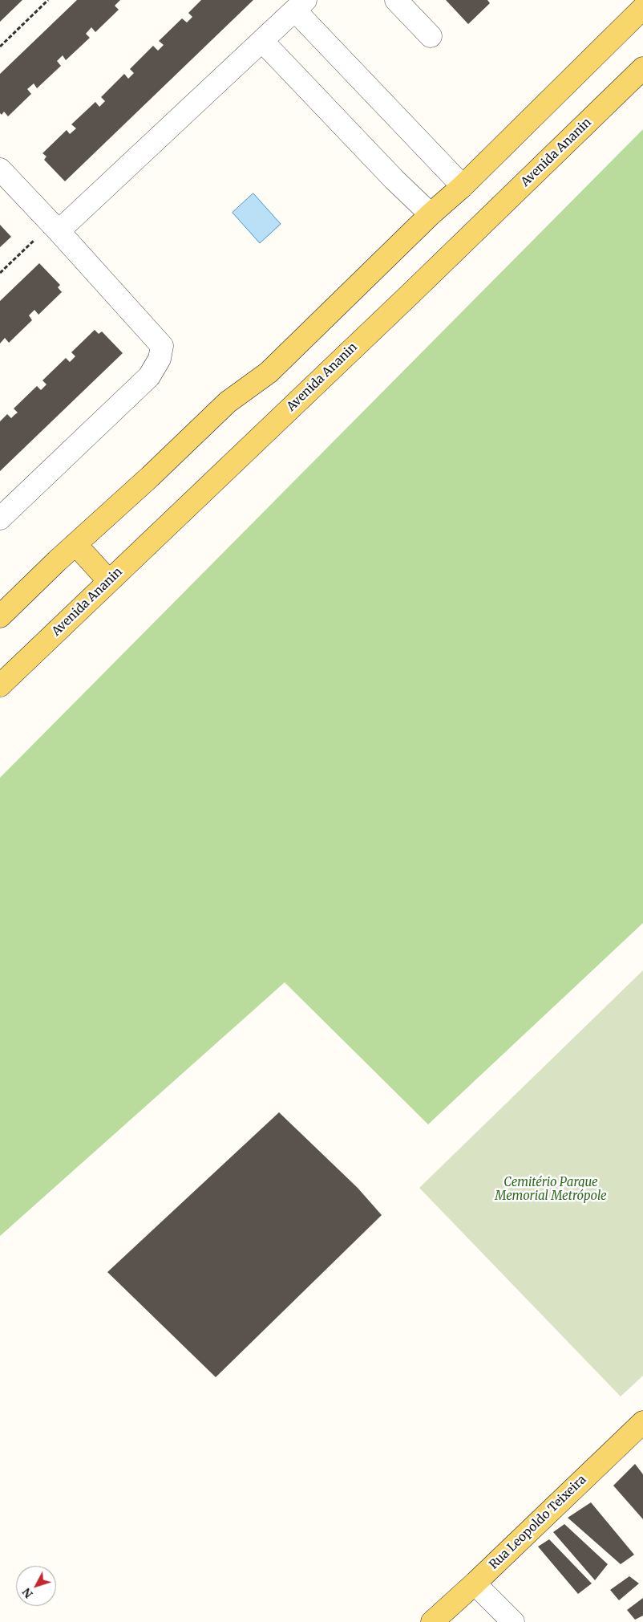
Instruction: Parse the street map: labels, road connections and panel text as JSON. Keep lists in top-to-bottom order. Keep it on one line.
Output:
{"streets":{"main road":["Avenida Ananin","Rua Leopoldo Teixeira"]},"parks":["Cemitério Parque Memorial Metrópole"],"north":"bottom left"}
